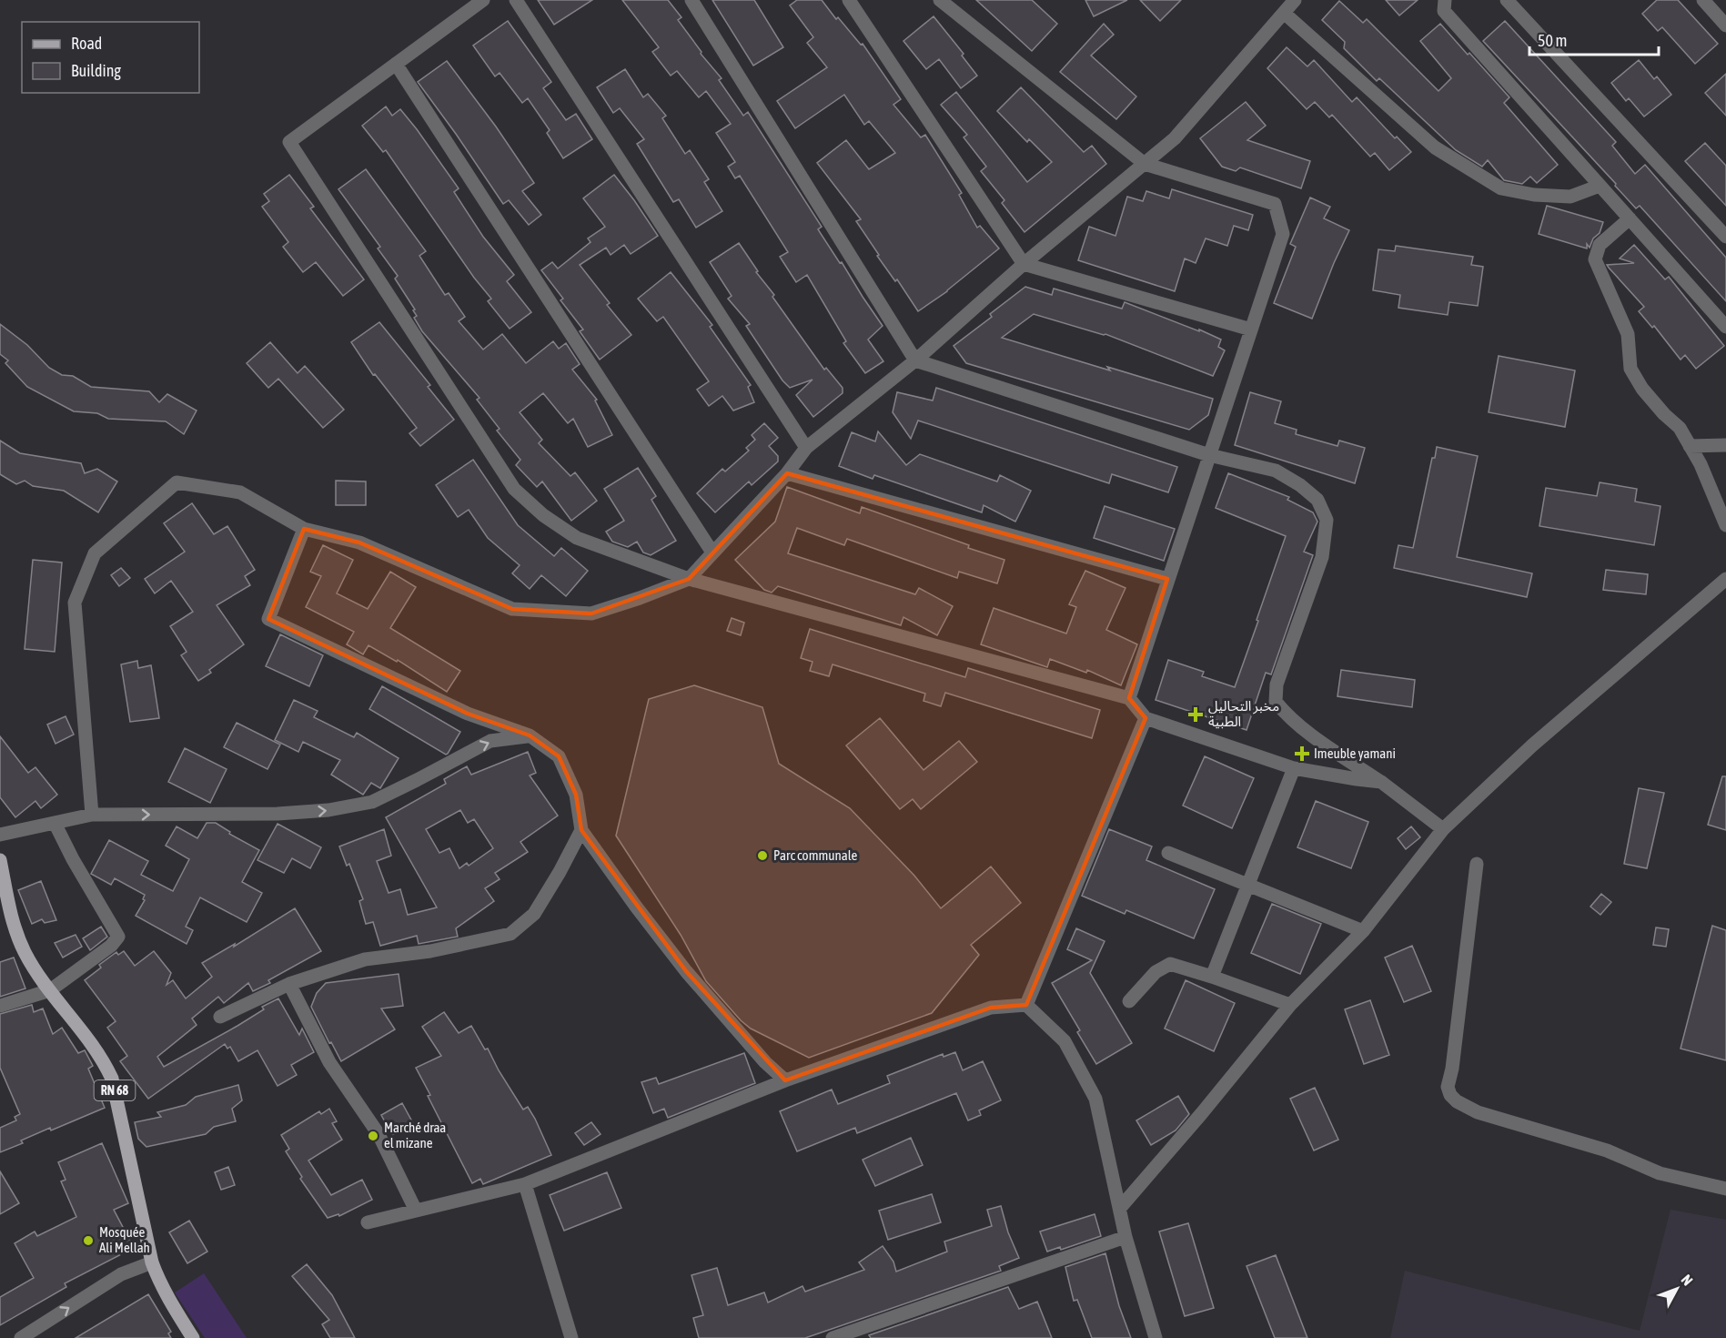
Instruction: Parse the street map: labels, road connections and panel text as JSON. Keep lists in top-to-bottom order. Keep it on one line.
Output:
{"streets":{"main road":["RN 68"]},"places":{"health":["مخبر التحاليل الطبية","Imeuble yamani"],"other":["Parc communale","Marché draa el mizane","Mosquée Ali Mellah"]},"legend":["Road","Building"],"scale_bar":"50 m","north":"top right"}
